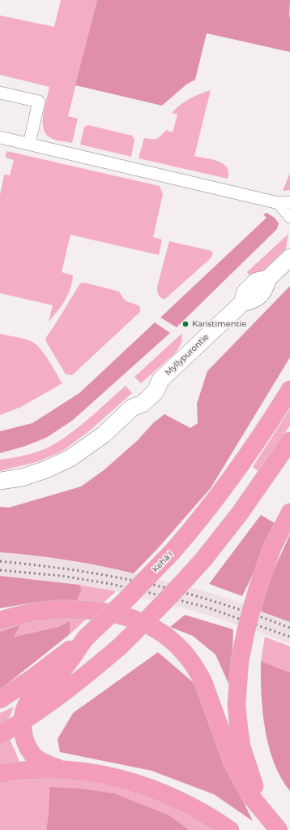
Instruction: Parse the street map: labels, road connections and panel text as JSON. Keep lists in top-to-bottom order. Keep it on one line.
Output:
{"streets":{"highway":["Kehä I"],"main road":["Myllypurontie"]},"places":["Karistimentie"]}
